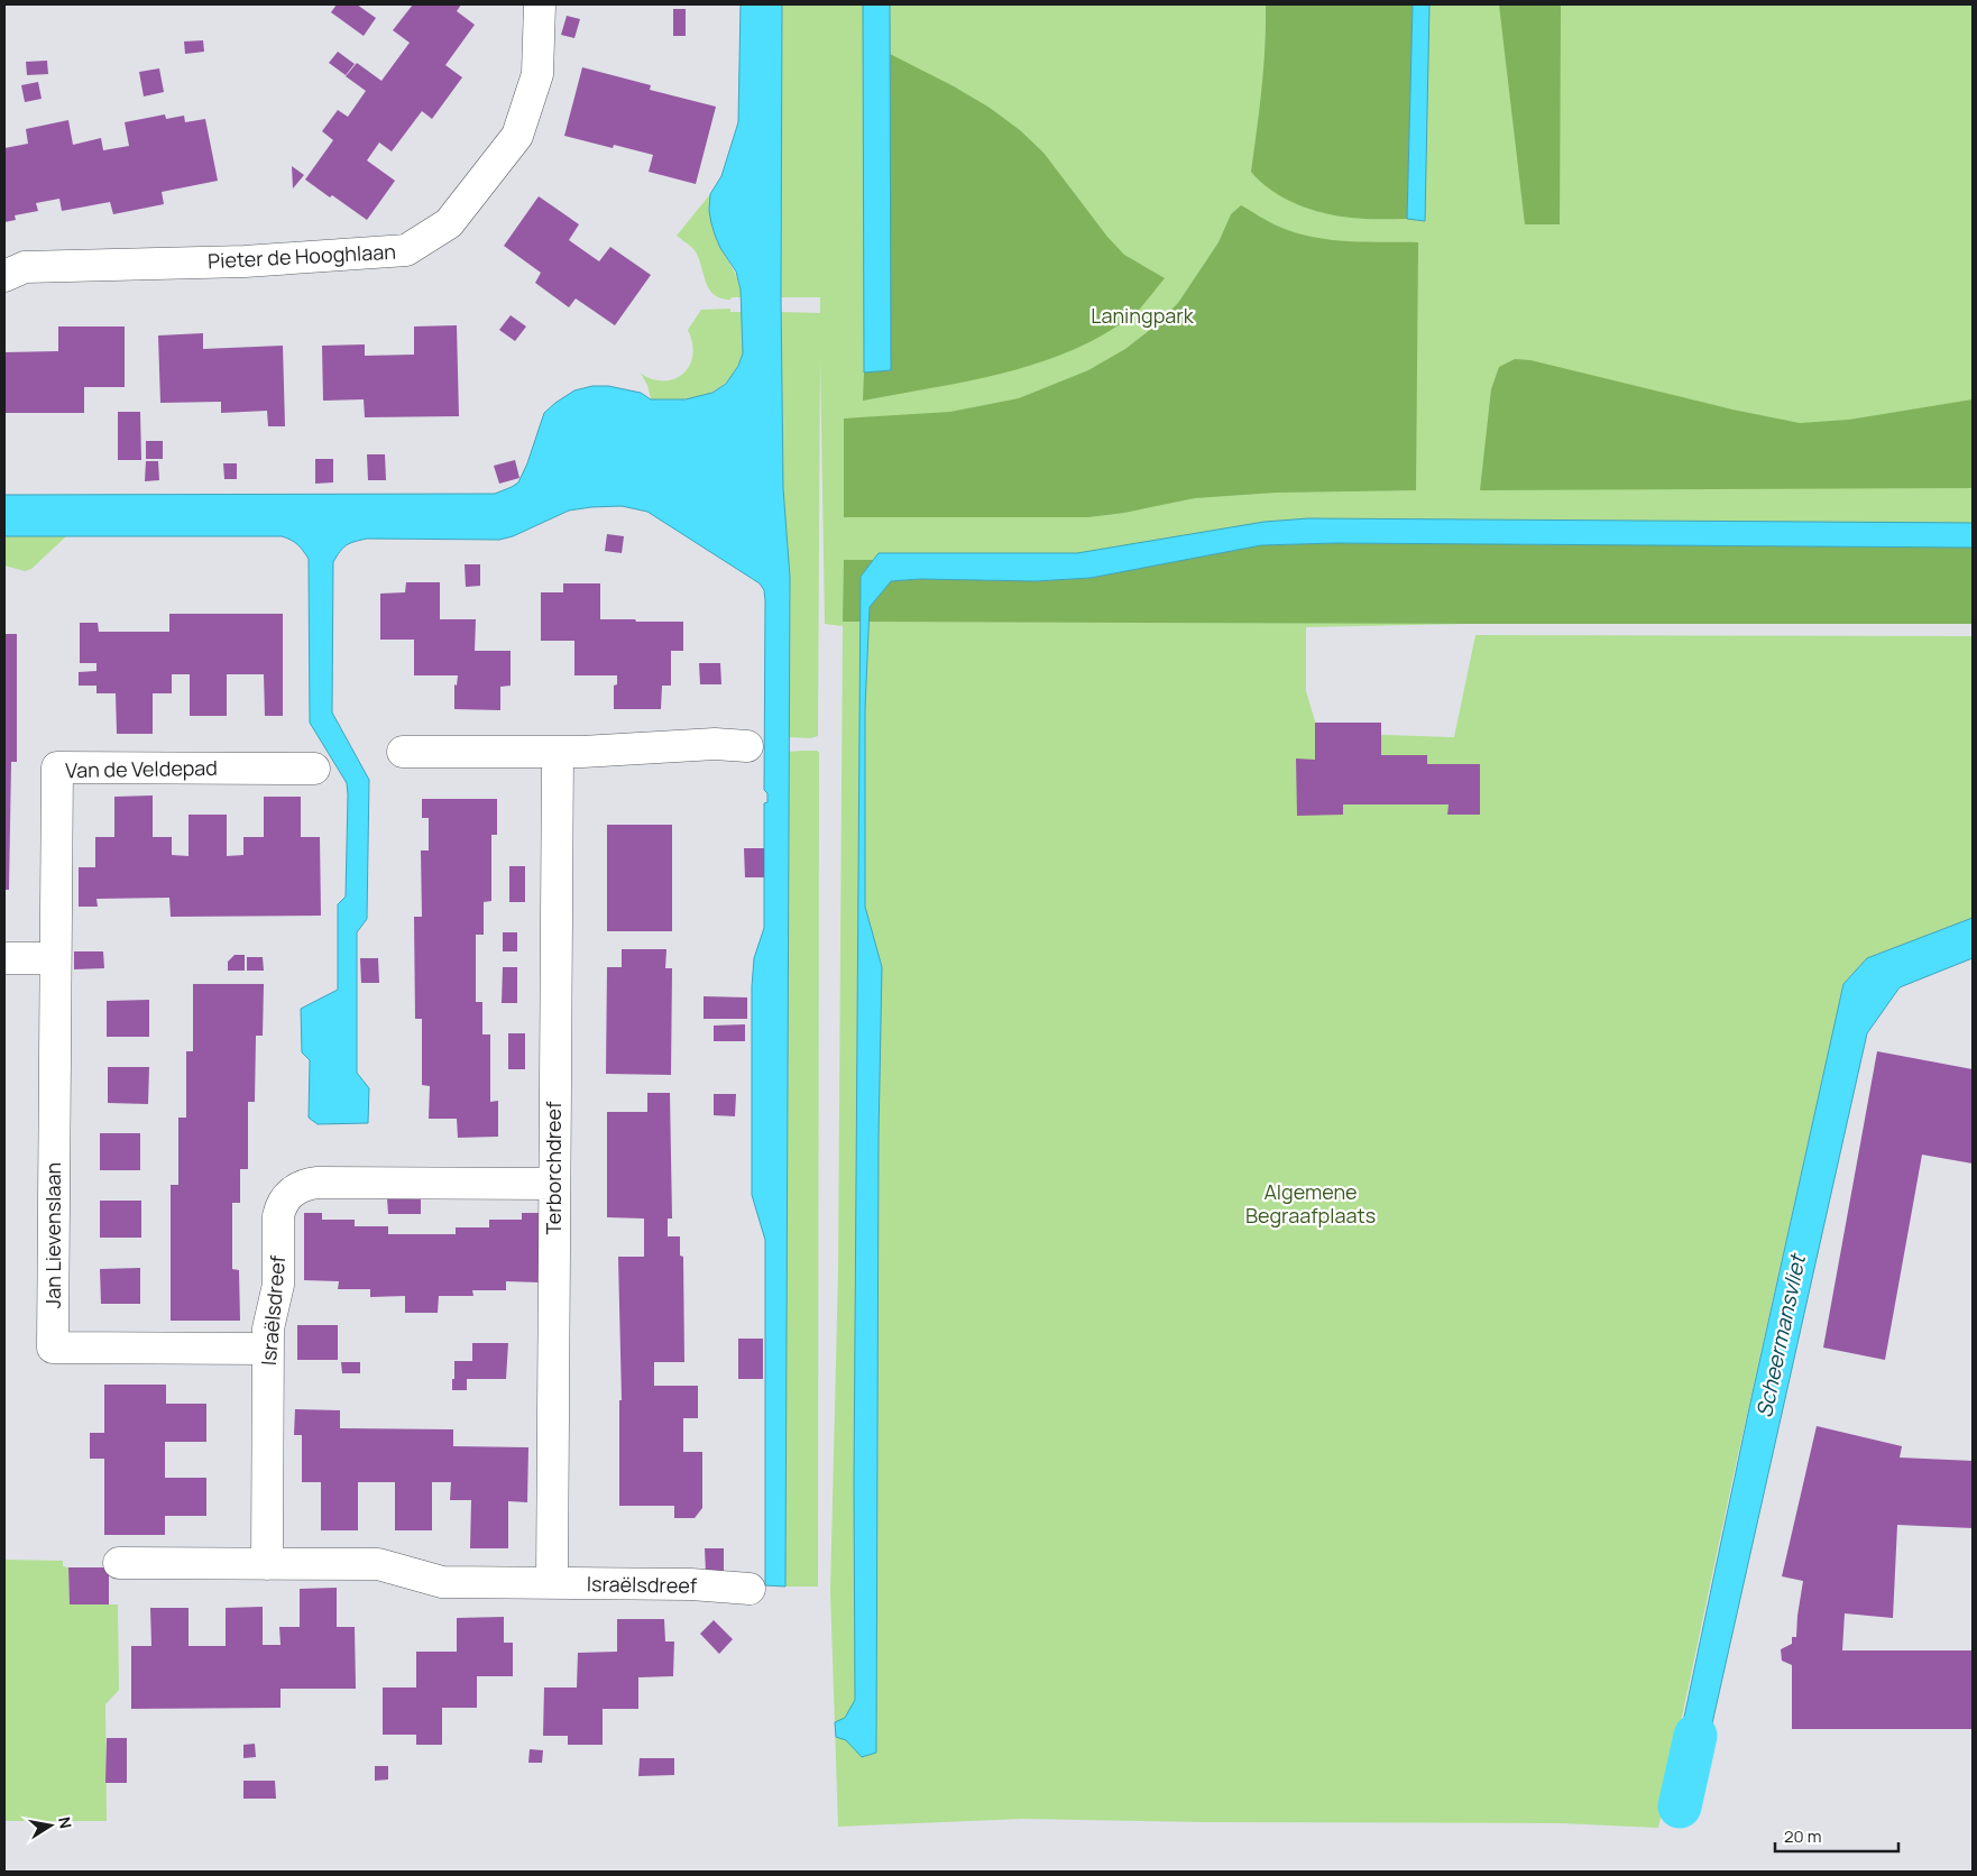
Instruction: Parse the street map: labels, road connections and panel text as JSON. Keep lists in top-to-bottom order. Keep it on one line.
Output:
{"streets":{"street":["Pieter de Hooghlaan","Van de Veldepad","Terborchdreef","Jan Lievenslaan","Israëlsdreef"]},"crossings":[["Van de Veldepad","Jan Lievenslaan"],["Terborchdreef","Israëlsdreef"],["Jan Lievenslaan","Israëlsdreef"]],"water":["Scheermansvliet"],"parks":["Laningpark","Algemene Begraafplaats"],"scale_bar":"20 m","north":"right"}
